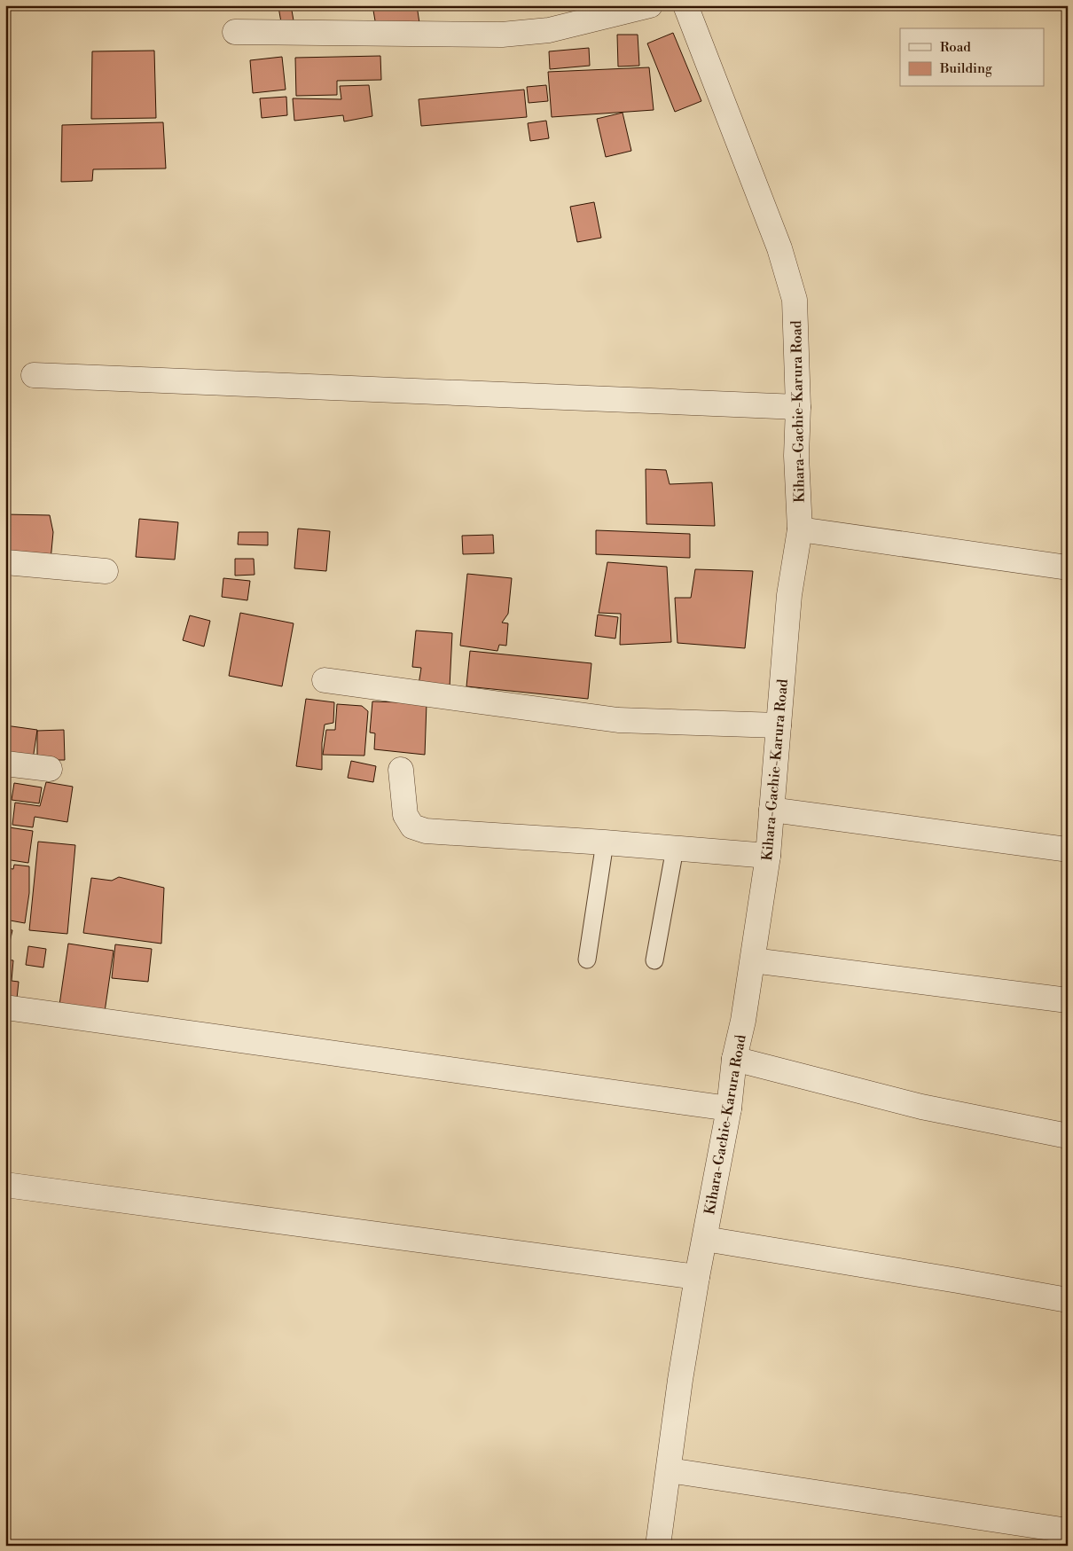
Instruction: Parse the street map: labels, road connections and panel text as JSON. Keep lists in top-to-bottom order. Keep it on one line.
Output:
{"streets":{"street":["Kihara-Gachie-Karura Road"]},"legend":["Road","Building"]}
